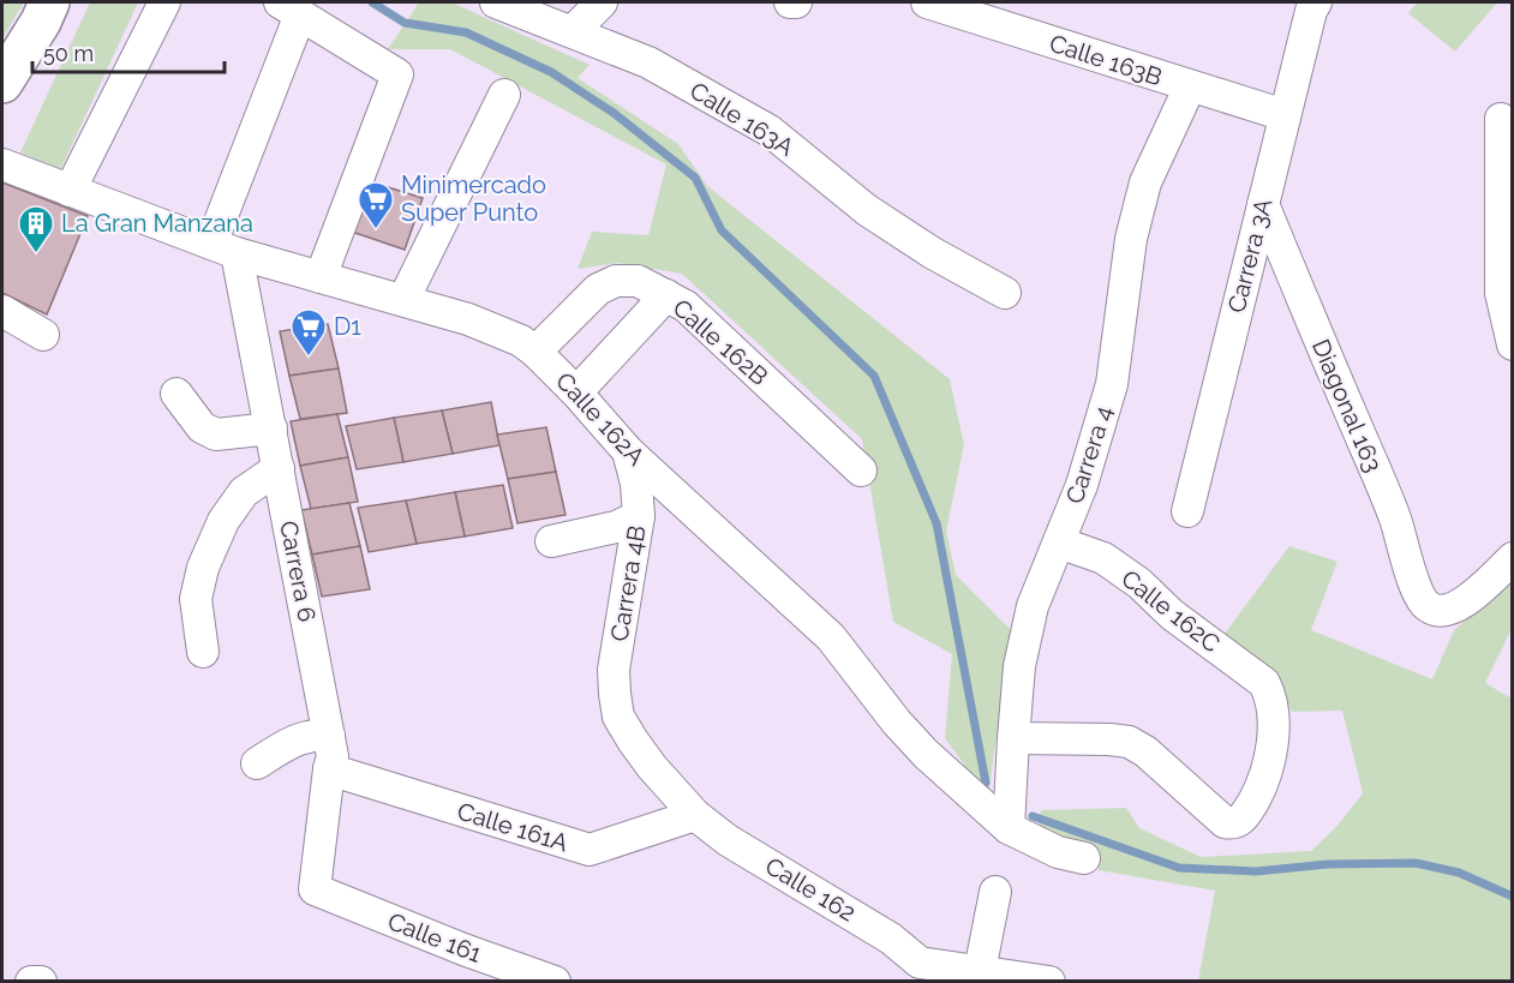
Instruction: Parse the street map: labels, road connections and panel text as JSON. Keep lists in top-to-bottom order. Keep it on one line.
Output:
{"streets":{"street":["Calle 163B","Calle 163A","Carrera 3A","Calle 162B","Diagonal 163","Calle 162A","Carrera 4","Carrera 6","Carrera 4B","Calle 162C","Calle 161A","Calle 162","Calle 161"]},"crossings":[["Calle 163B","Carrera 3A"],["Calle 163B","Carrera 4"],["Carrera 3A","Diagonal 163"],["Calle 162B","Calle 162A"],["Calle 162A","Carrera 4"],["Calle 162A","Carrera 6"],["Calle 162A","Carrera 4B"],["Carrera 4","Calle 162C"],["Carrera 6","Calle 161A"],["Carrera 6","Calle 161"],["Carrera 4B","Calle 162"],["Calle 161A","Calle 162"]],"places":{"supermarket":["Minimercado Super Punto","D1"],"building":["La Gran Manzana"]},"scale_bar":"50 m"}
